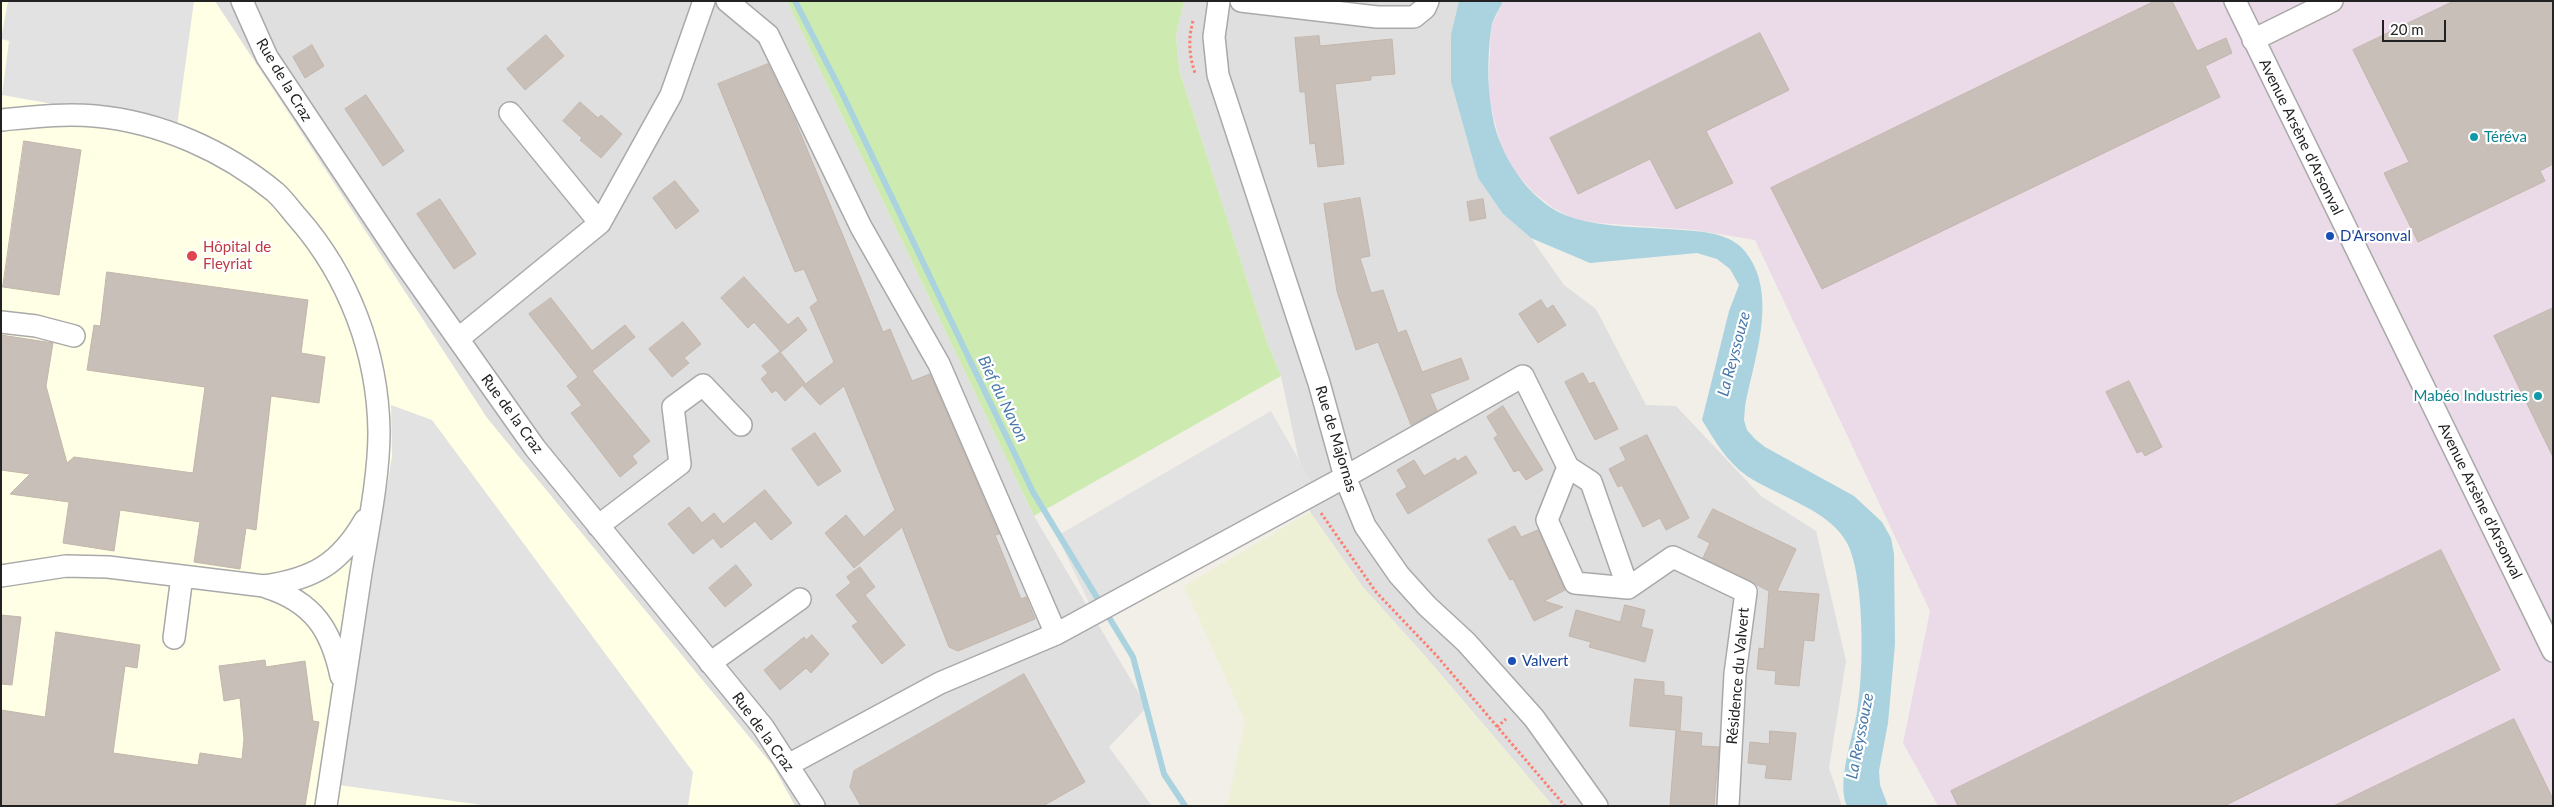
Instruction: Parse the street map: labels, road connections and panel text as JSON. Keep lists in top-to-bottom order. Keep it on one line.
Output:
{"streets":{"street":["Rue de la Craz","Avenue Arsène d'Arsonval","Rue de Majornas","Résidence du Valvert"]},"water":["La Reyssouze","Bief du Navon"],"places":["Téréva","D'Arsonval","Hôpital de Fleyriat","Mabéo Industries","Valvert"],"scale_bar":"20 m"}
